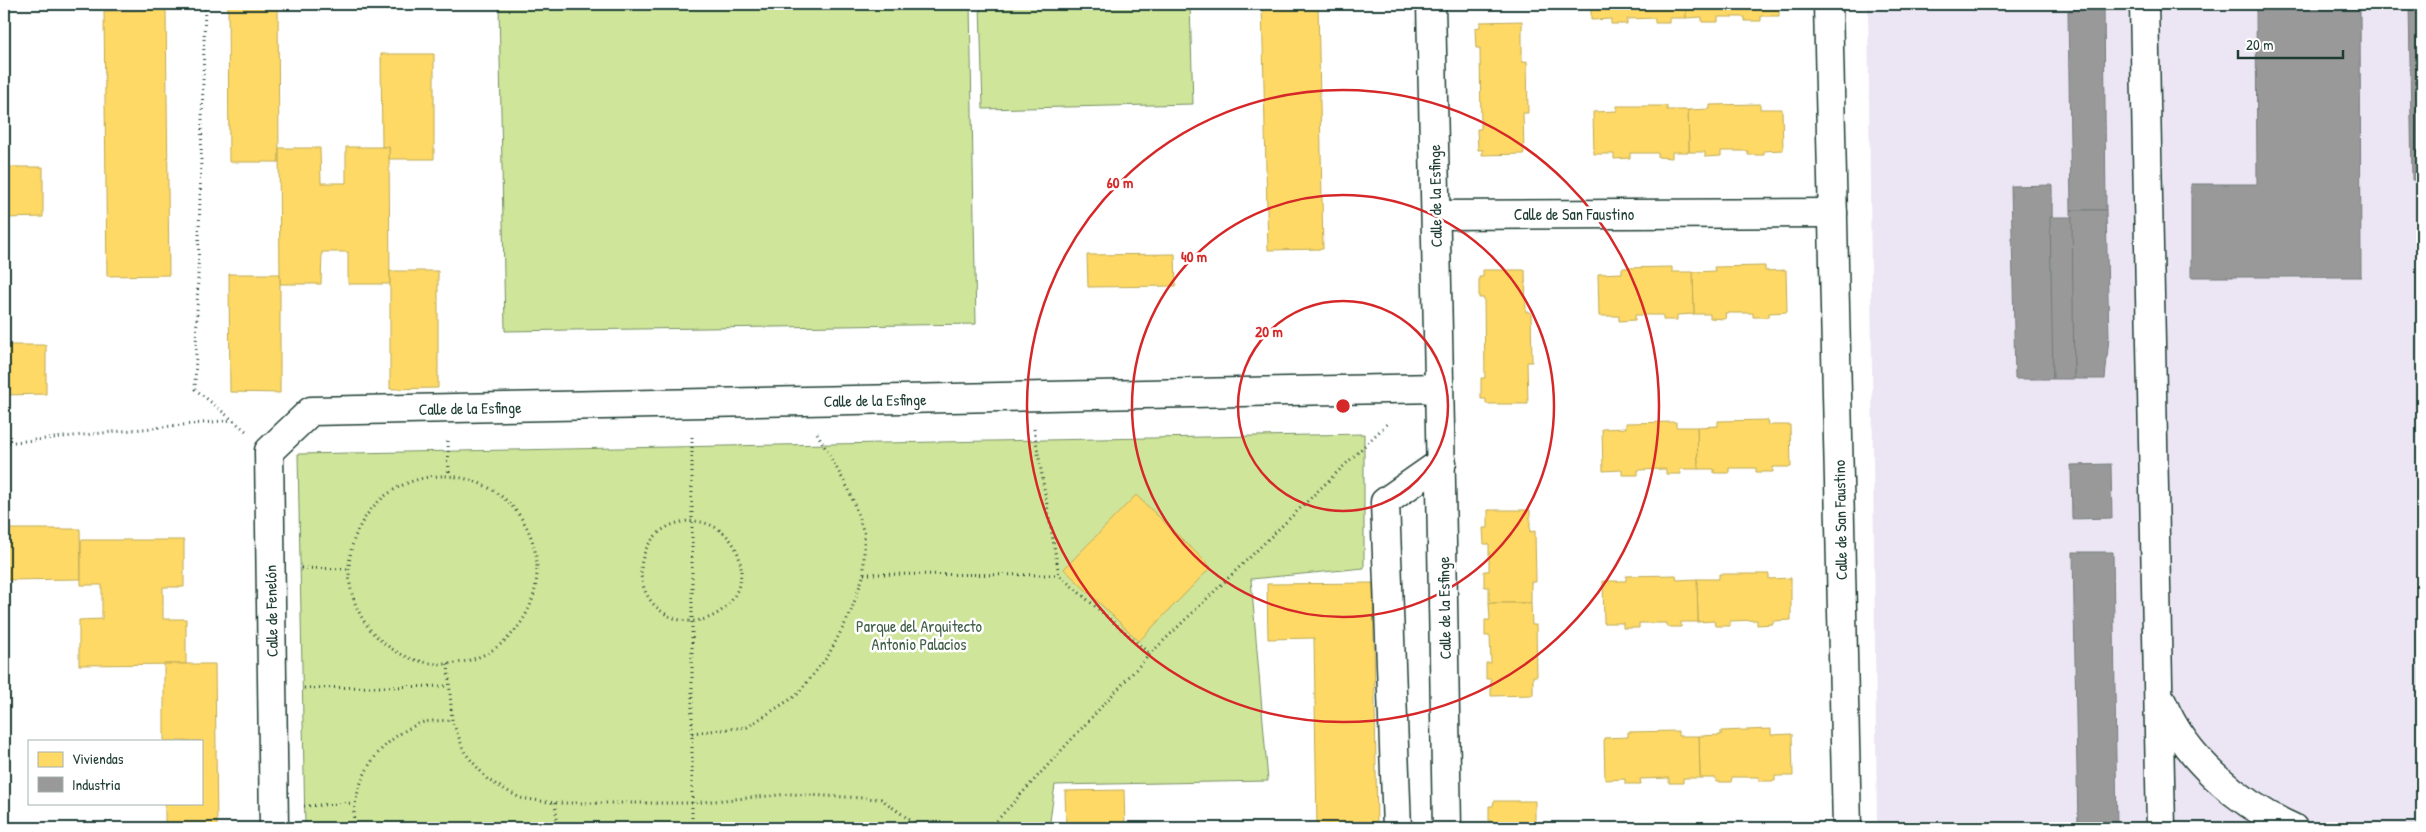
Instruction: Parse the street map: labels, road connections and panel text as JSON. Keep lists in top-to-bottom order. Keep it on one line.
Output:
{"streets":{"street":["Calle de la Esfinge","Calle de San Faustino","Calle de Fenelón"]},"crossings":[["Calle de la Esfinge","Calle de San Faustino"],["Calle de la Esfinge","Calle de Fenelón"]],"parks":["Parque del Arquitecto Antonio Palacios"],"legend":["Viviendas","Industria"],"scale_bar":"20 m","rings":["60 m","40 m","20 m"]}
